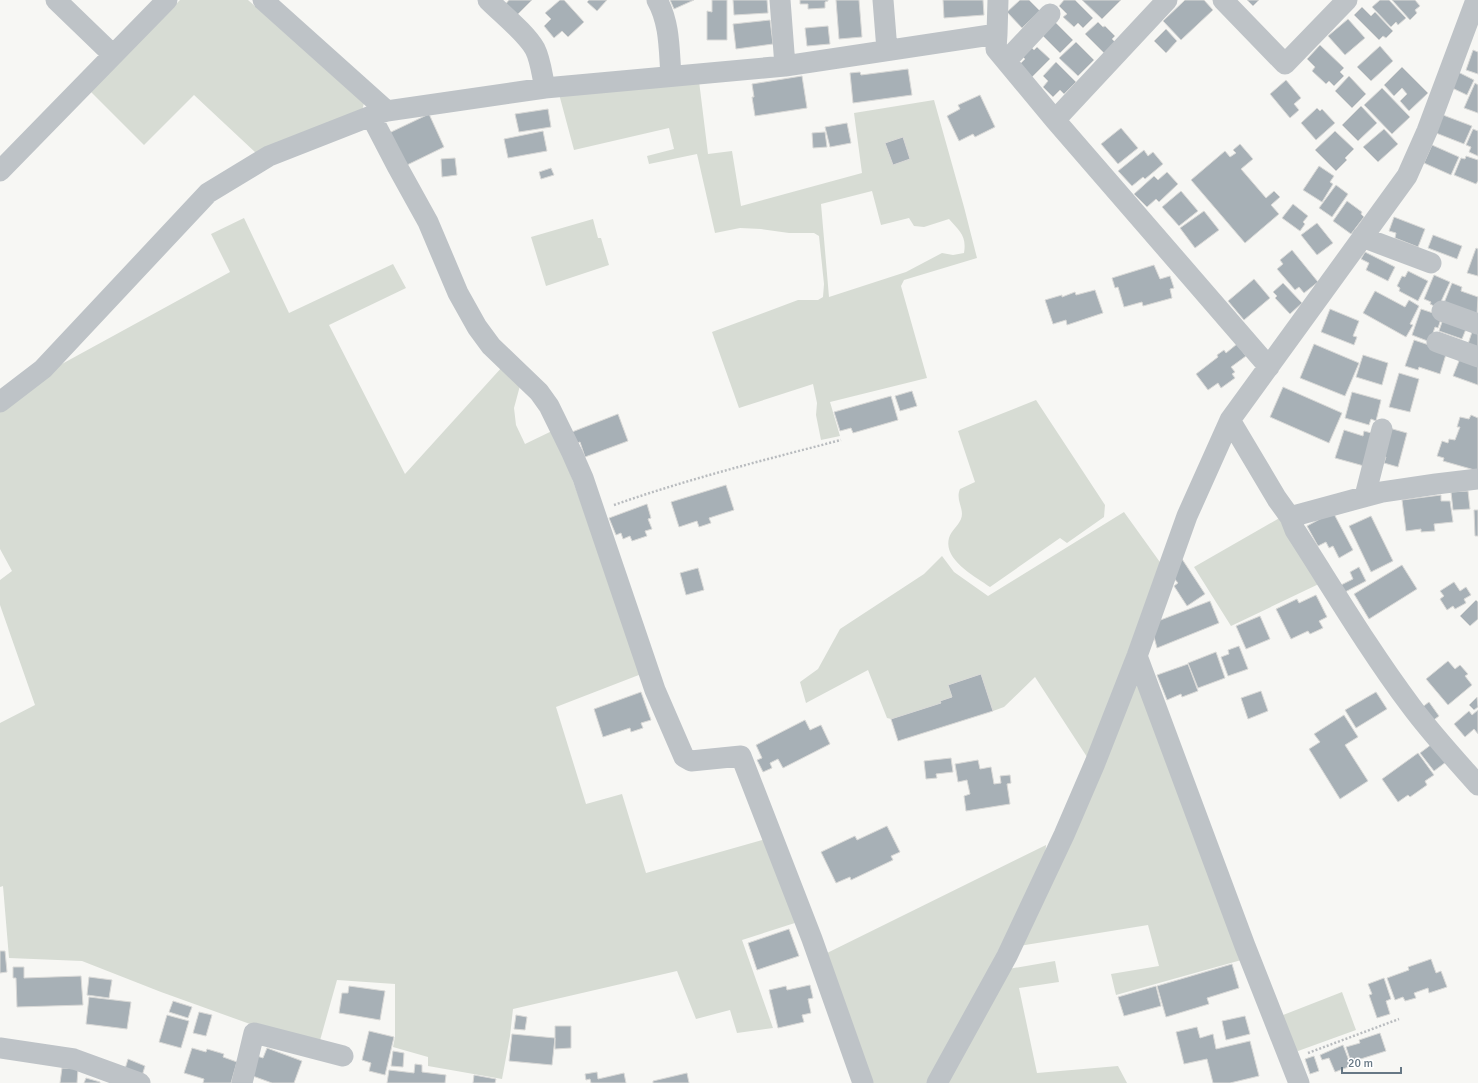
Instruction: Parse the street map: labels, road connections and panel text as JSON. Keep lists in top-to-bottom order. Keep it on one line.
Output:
{"scale_bar":"20 m"}
